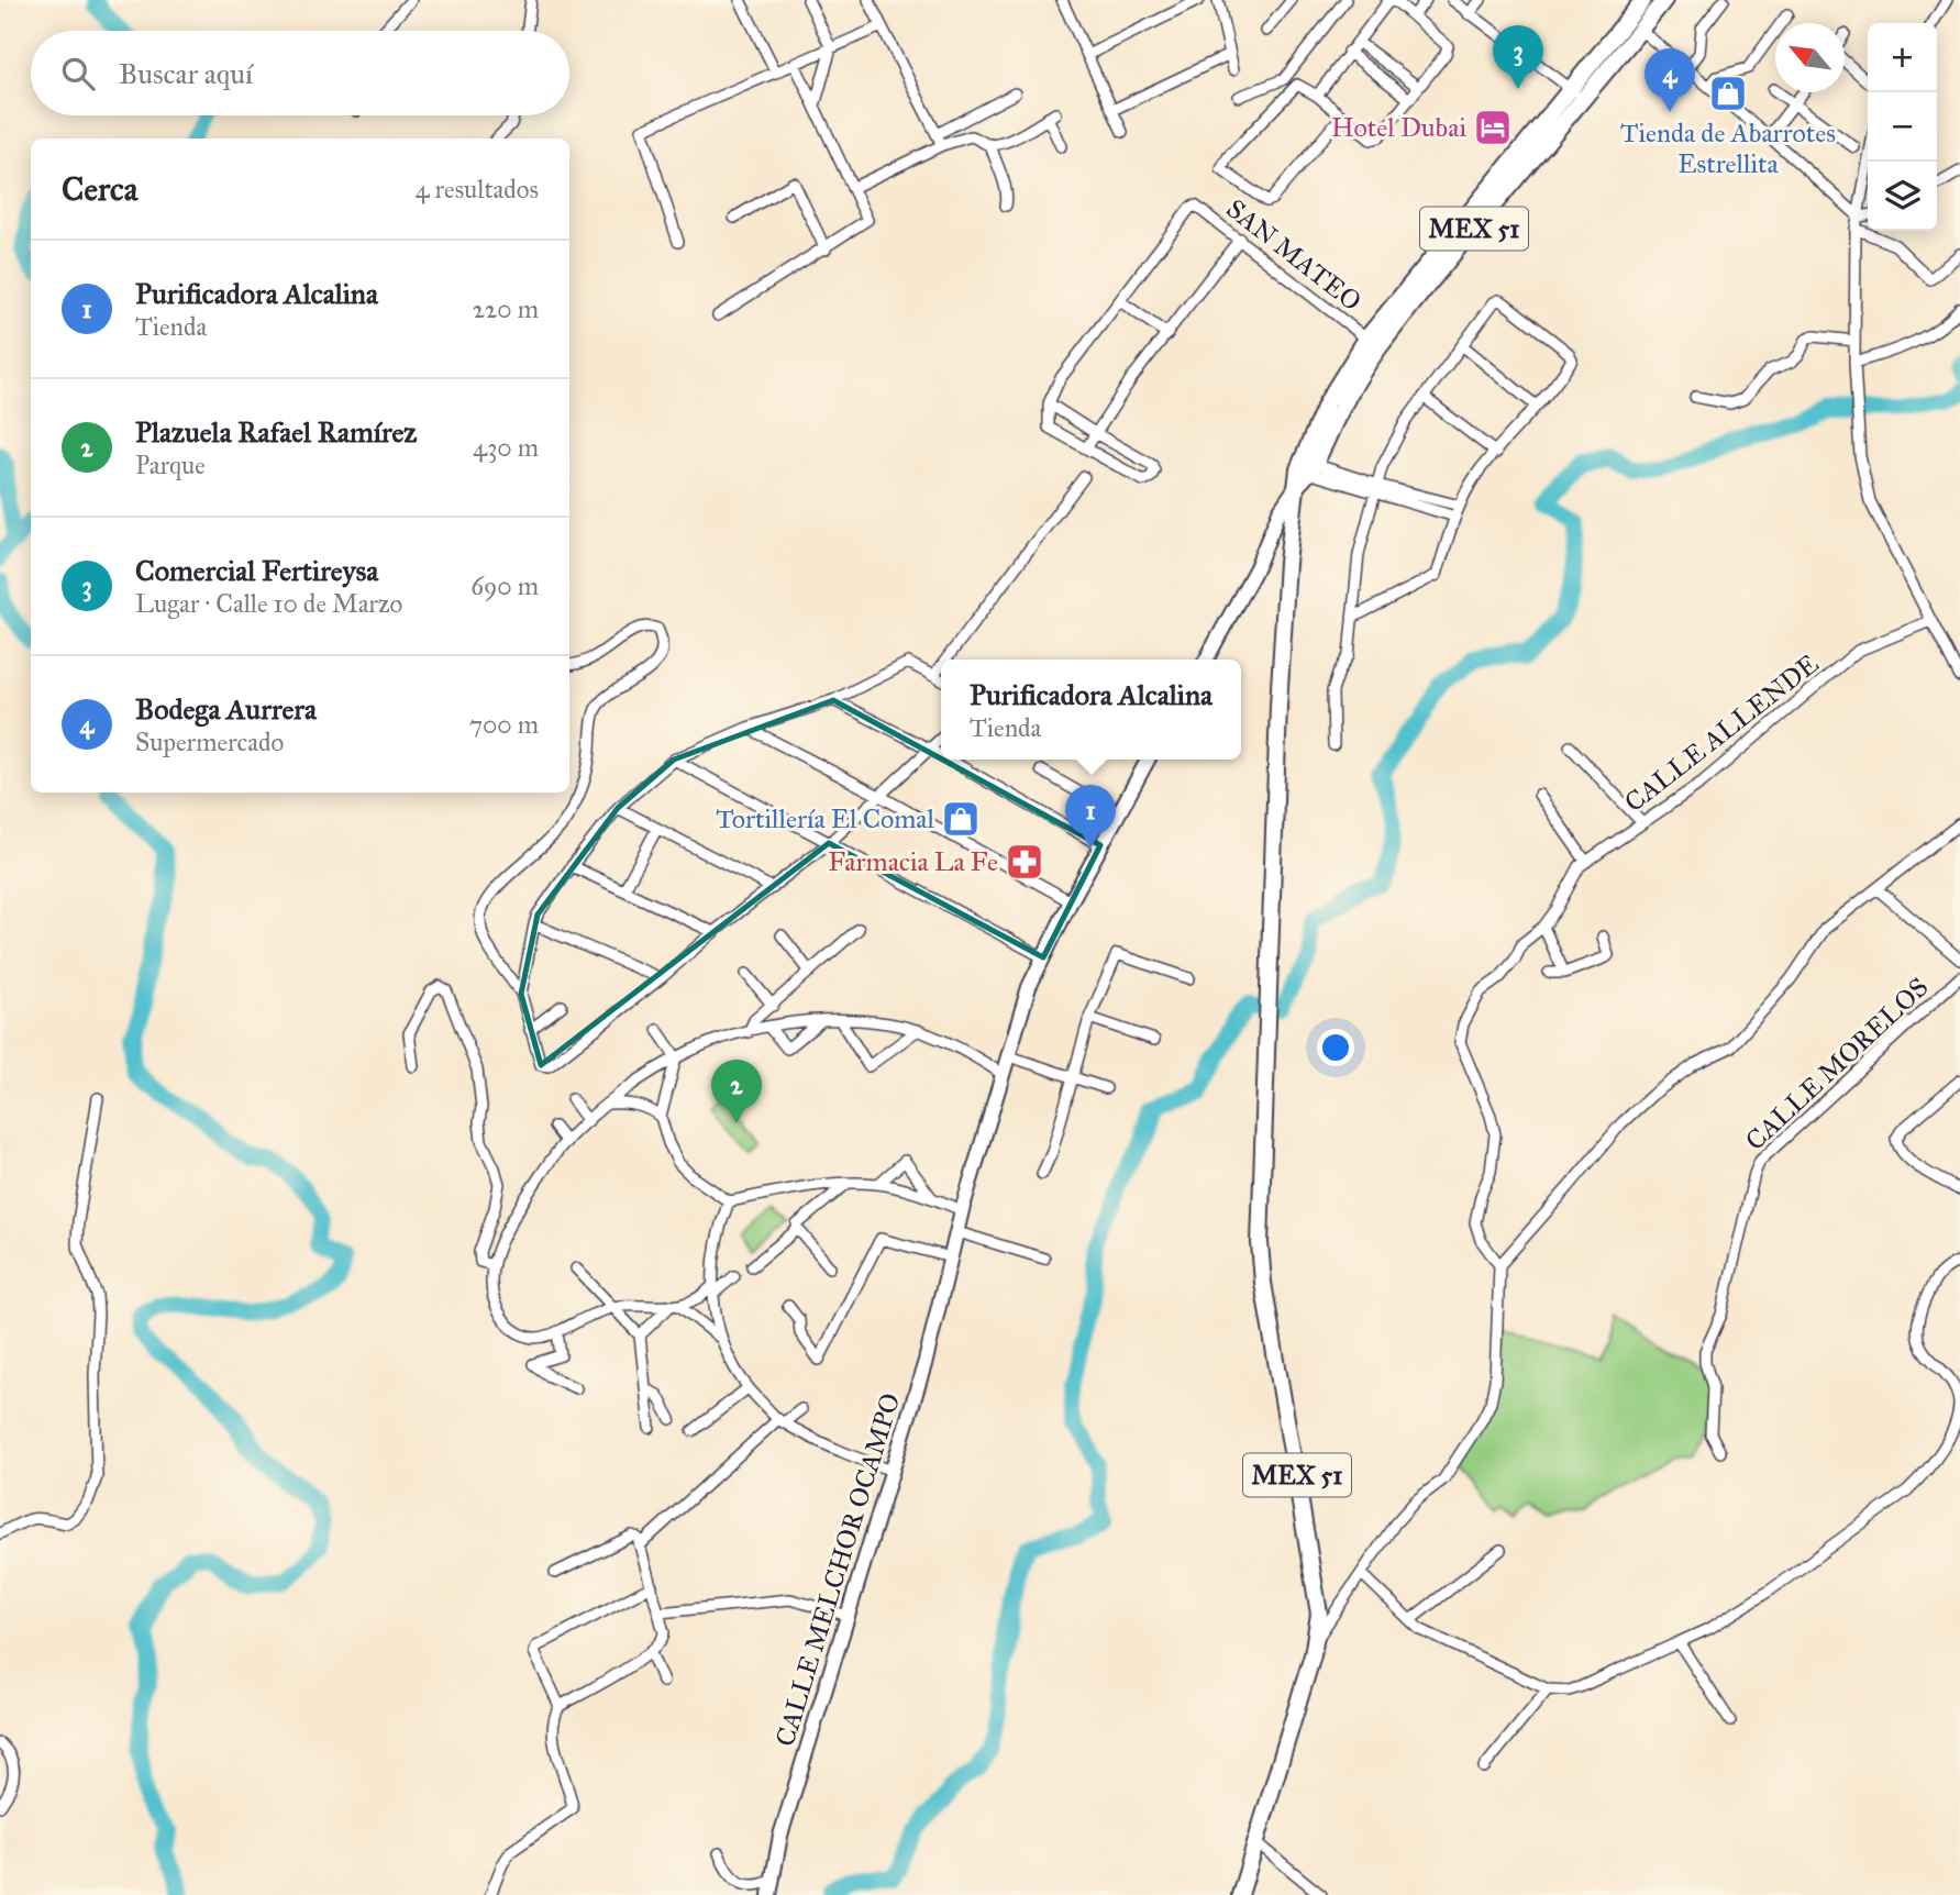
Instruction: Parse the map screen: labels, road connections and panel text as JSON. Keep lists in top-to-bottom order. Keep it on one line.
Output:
{"streets":{"main road":["MEX 51"],"street":["SAN MATEO","CALLE ALLENDE","CALLE MORELOS","CALLE MELCHOR OCAMPO"]},"crossings":[["MEX 51","SAN MATEO"]],"places":{"shop":["Tienda de Abarrotes Estrellita","Tortillería El Comal"],"hotel":["Hotel Dubai"],"pharmacy":["Farmacia La Fe"]},"north":"top left","page":{"map_buttons":["+","−"],"pins":["3","4","1","2"],"search":"Buscar aquí","heading":["Cerca","4 resultados"],"list":[{"mark":"1","name":"Purificadora Alcalina","note":"Tienda","value":"220 m"},{"mark":"2","name":"Plazuela Rafael Ramírez","note":"Parque","value":"430 m"},{"mark":"3","name":"Comercial Fertireysa","note":"Lugar · Calle 10 de Marzo","value":"690 m"},{"mark":"4","name":"Bodega Aurrera","note":"Supermercado","value":"700 m"}],"popup":["Purificadora Alcalina","Tienda"]}}
